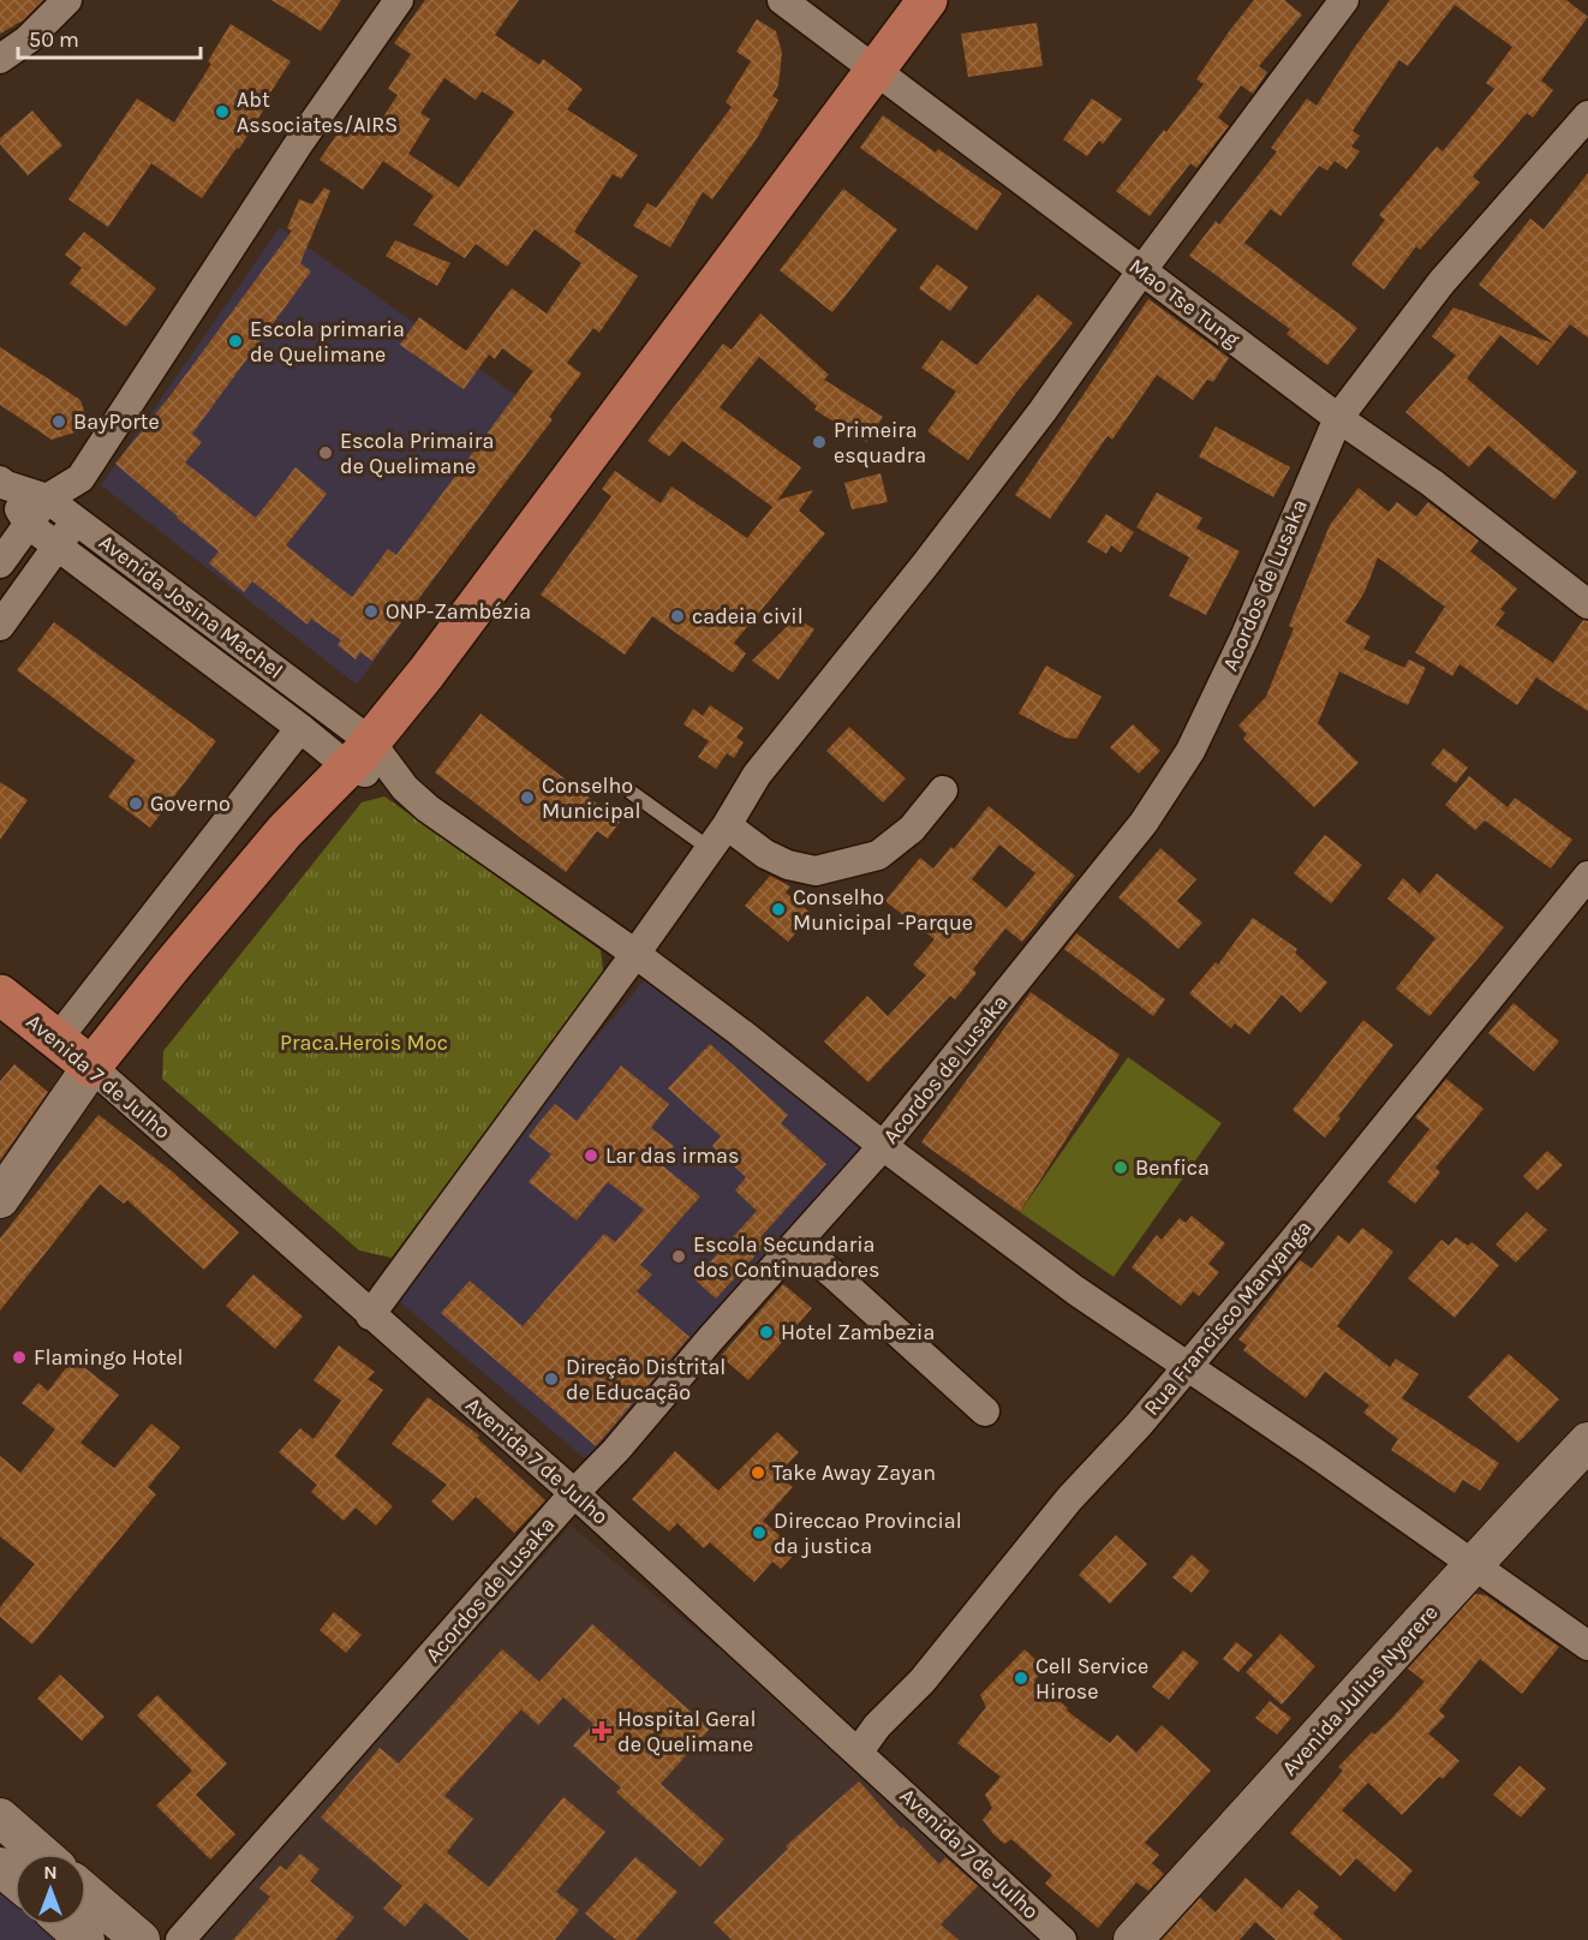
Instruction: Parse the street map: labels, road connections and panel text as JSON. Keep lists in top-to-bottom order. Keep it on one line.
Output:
{"streets":{"main road":["Avenida 7 de Julho"],"street":["Mao Tse Tung","Acordos de Lusaka","Avenida Josina Machel","Rua Francisco Manyanga","Avenida Julius Nyerere"]},"crossings":[["Mao Tse Tung","Acordos de Lusaka"],["Acordos de Lusaka","Avenida 7 de Julho"],["Avenida 7 de Julho","Rua Francisco Manyanga"]],"parks":["Praca.Herois Moc"],"places":{"other":["Abt Associates/AIRS","Escola primaria de Quelimane","BayPorte","Primeira esquadra","Escola Primaira de Quelimane","ONP-Zambézia","cadeia civil","Conselho Municipal","Governo","Conselho Municipal -Parque","Lar das irmas","Benfica","Escola Secundaria dos Continuadores","Hotel Zambezia","Flamingo Hotel","Direção Distrital de Educação","Take Away Zayan","Direccao Provincial da justica","Cell Service Hirose"],"health":["Hospital Geral de Quelimane"]},"scale_bar":"50 m","north":"top"}
